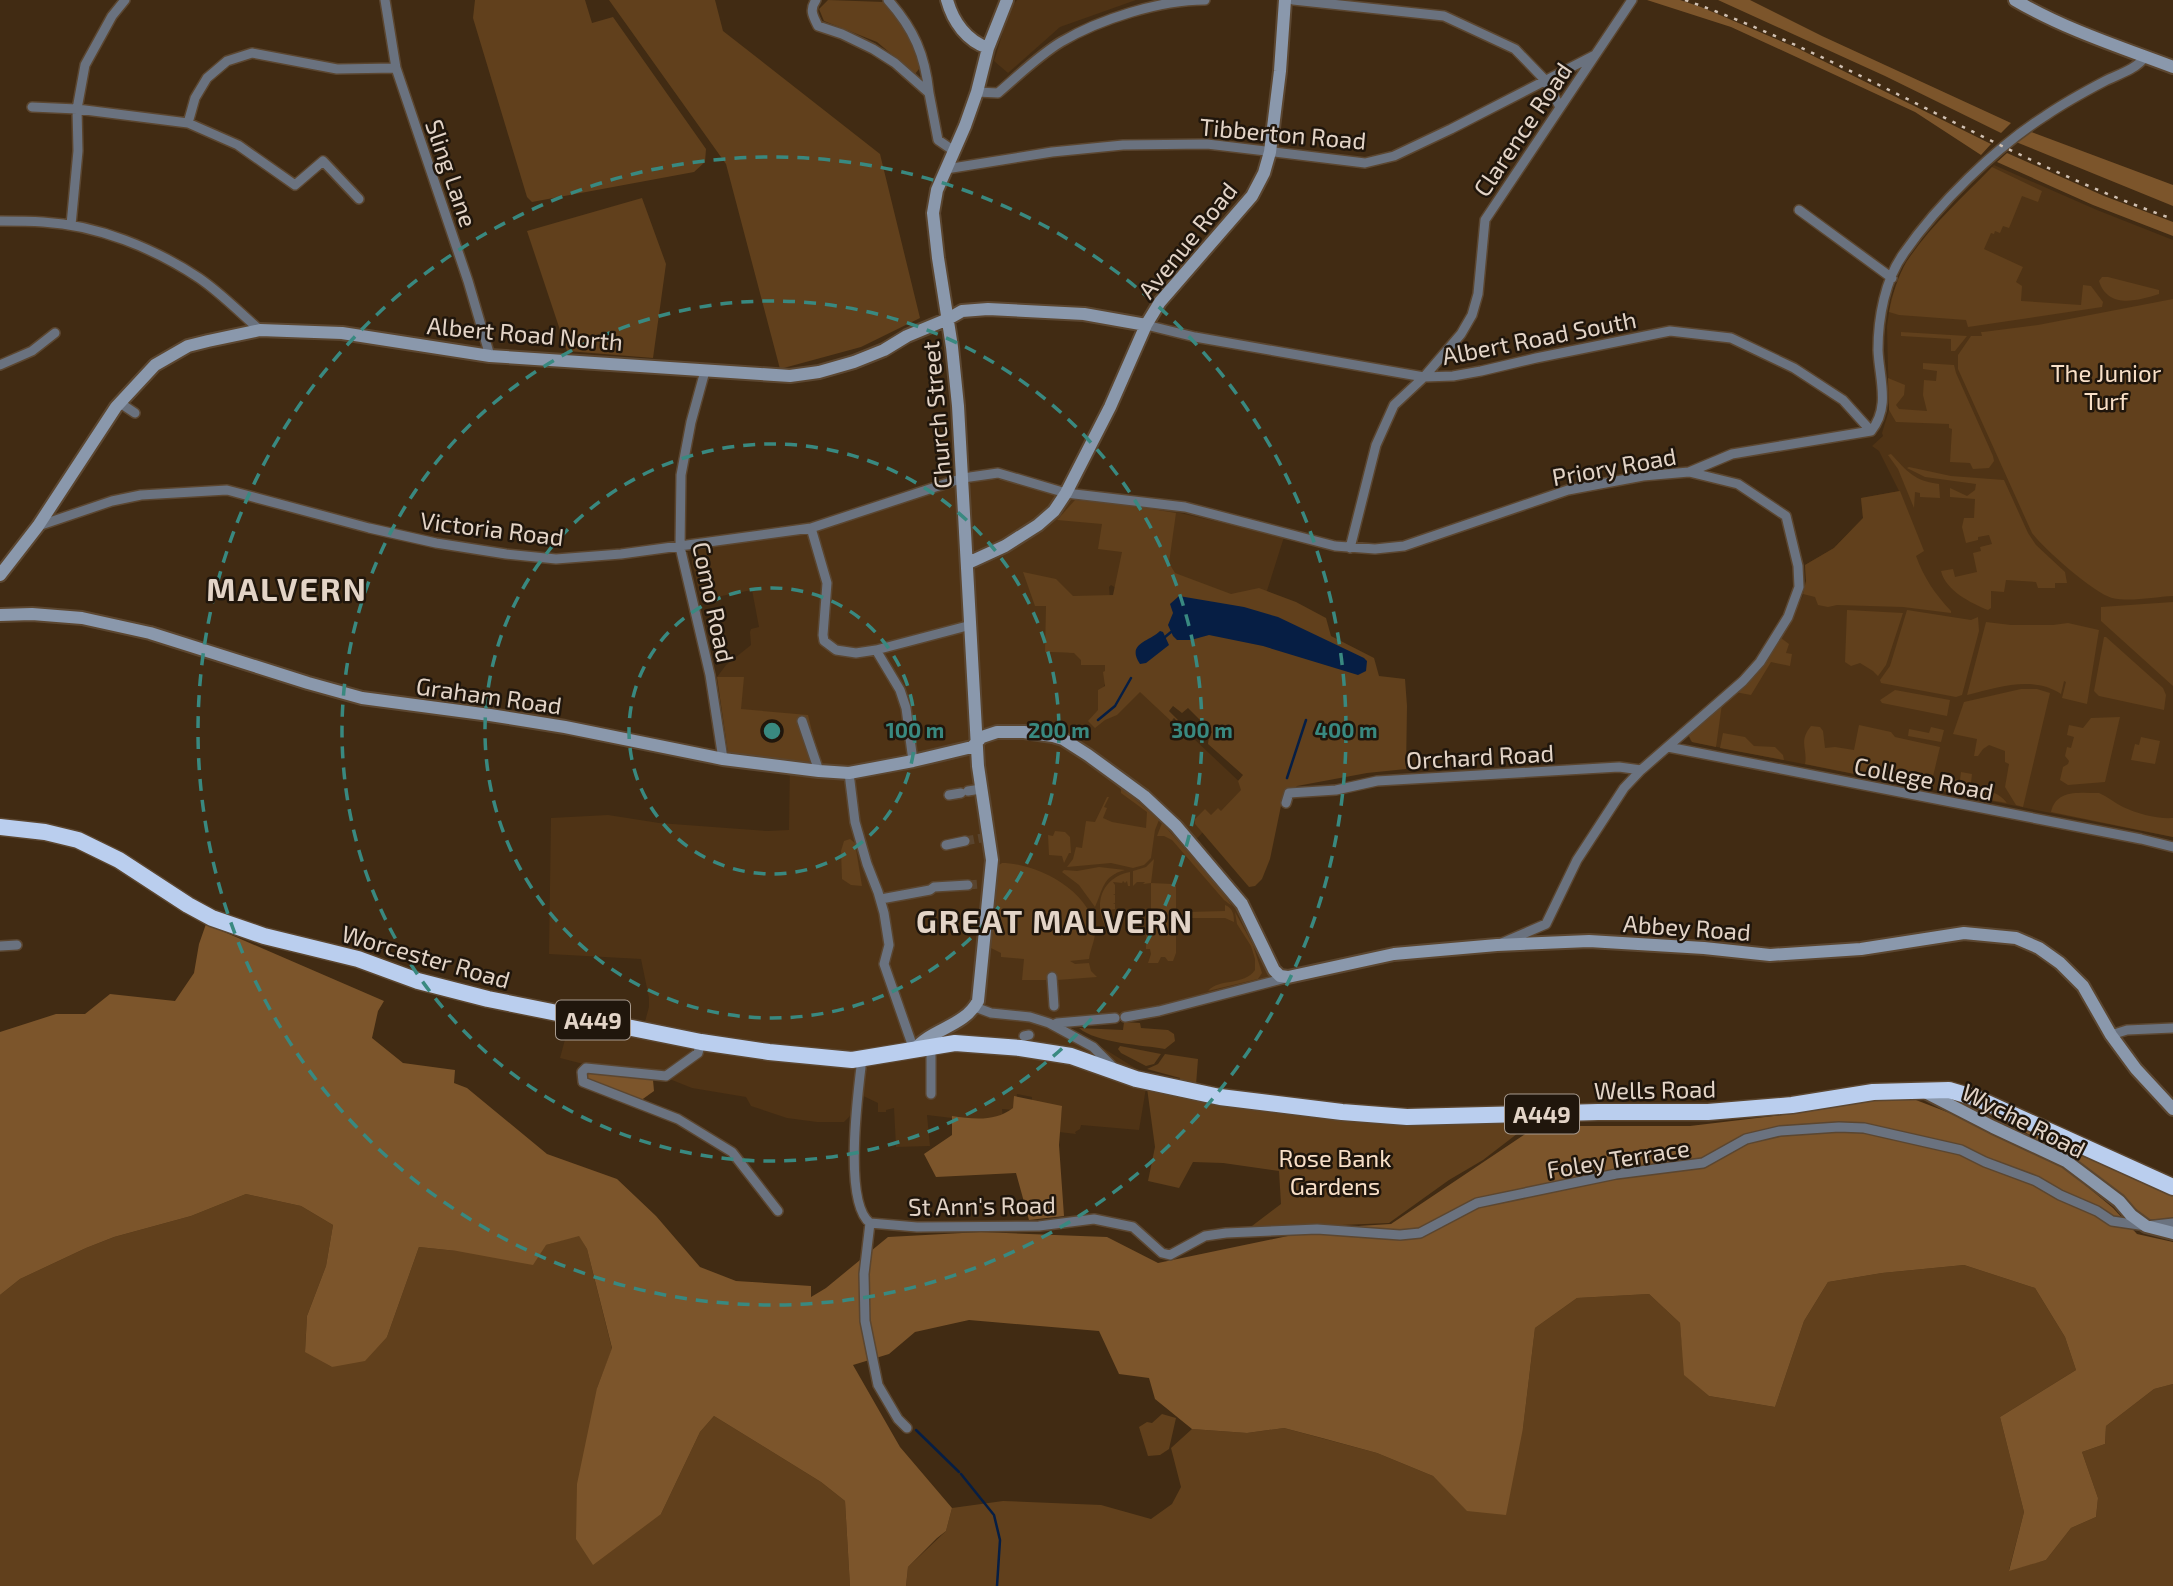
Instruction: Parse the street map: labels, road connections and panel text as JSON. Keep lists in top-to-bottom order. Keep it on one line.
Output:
{"streets":{"highway":["Worcester Road","A449","Wells Road"],"street":["Clarence Road","Tibberton Road","Sling Lane","Avenue Road","Albert Road North","Albert Road South","Church Street","Priory Road","Victoria Road","Como Road","Graham Road","Orchard Road","College Road","Abbey Road","Wyche Road","Foley Terrace","St Ann's Road"]},"crossings":[["Clarence Road","Tibberton Road"],["Clarence Road","Albert Road South"],["Clarence Road","Priory Road"],["Tibberton Road","Avenue Road"],["Tibberton Road","Church Street"],["Sling Lane","Albert Road North"],["Avenue Road","Albert Road North"],["Avenue Road","Albert Road South"],["Avenue Road","Church Street"],["Avenue Road","Priory Road"],["Avenue Road","Victoria Road"],["Albert Road North","Albert Road South"],["Albert Road North","Church Street"],["Albert Road North","Victoria Road"],["Albert Road North","Como Road"],["Church Street","Victoria Road"],["Church Street","Graham Road"],["Priory Road","Victoria Road"],["Priory Road","Orchard Road"],["Priory Road","College Road"],["Priory Road","Abbey Road"],["Victoria Road","Como Road"],["Como Road","Graham Road"],["Graham Road","Abbey Road"],["Abbey Road","Wells Road"],["Worcester Road","A449"],["A449","Wells Road"],["Wells Road","Wyche Road"],["Wyche Road","Foley Terrace"],["Foley Terrace","St Ann's Road"]],"districts":["MALVERN","GREAT MALVERN"],"parks":["The Junior Turf","Rose Bank Gardens"],"rings":["100 m","200 m","300 m","400 m"]}
